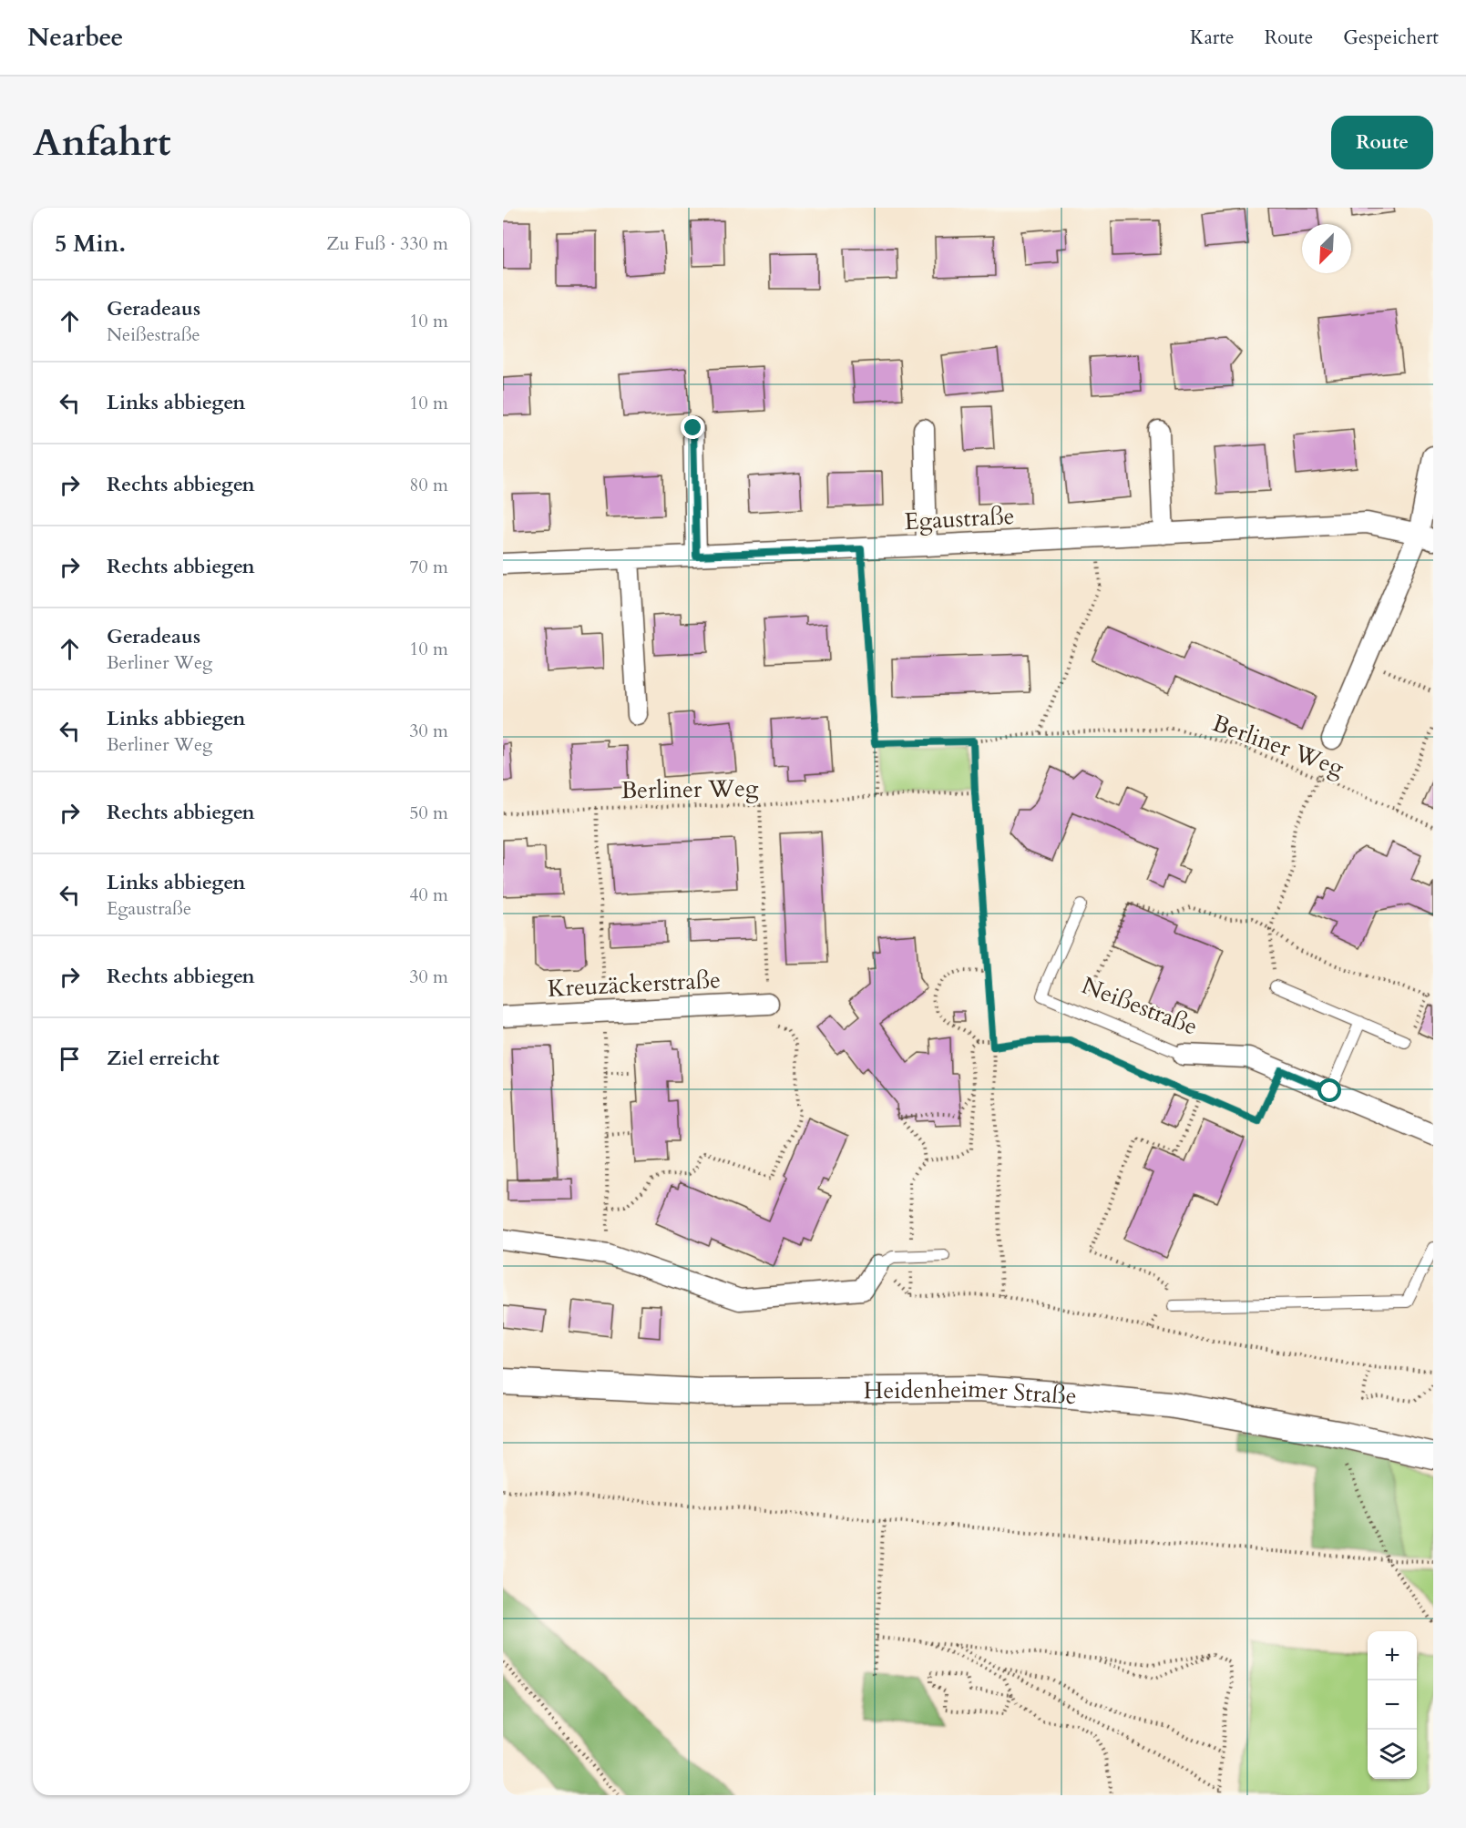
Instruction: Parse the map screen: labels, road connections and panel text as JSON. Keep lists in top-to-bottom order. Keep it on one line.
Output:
{"streets":{"street":["Egaustraße","Kreuzäckerstraße","Neißestraße","Heidenheimer Straße"],"path":["Berliner Weg"]},"north":"bottom left","page":{"header":"Nearbee","nav":["Karte","Route","Gespeichert"],"buttons":"Route","title":"Anfahrt","heading":["5 Min.","Zu Fuß · 330 m"],"list":[["Geradeaus","Neißestraße","10 m"],["Links abbiegen","10 m"],["Rechts abbiegen","80 m"],["Rechts abbiegen","70 m"],["Geradeaus","Berliner Weg","10 m"],["Links abbiegen","Berliner Weg","30 m"],["Rechts abbiegen","50 m"],["Links abbiegen","Egaustraße","40 m"],["Rechts abbiegen","30 m"],"Ziel erreicht"],"map_buttons":["+","−"]}}
